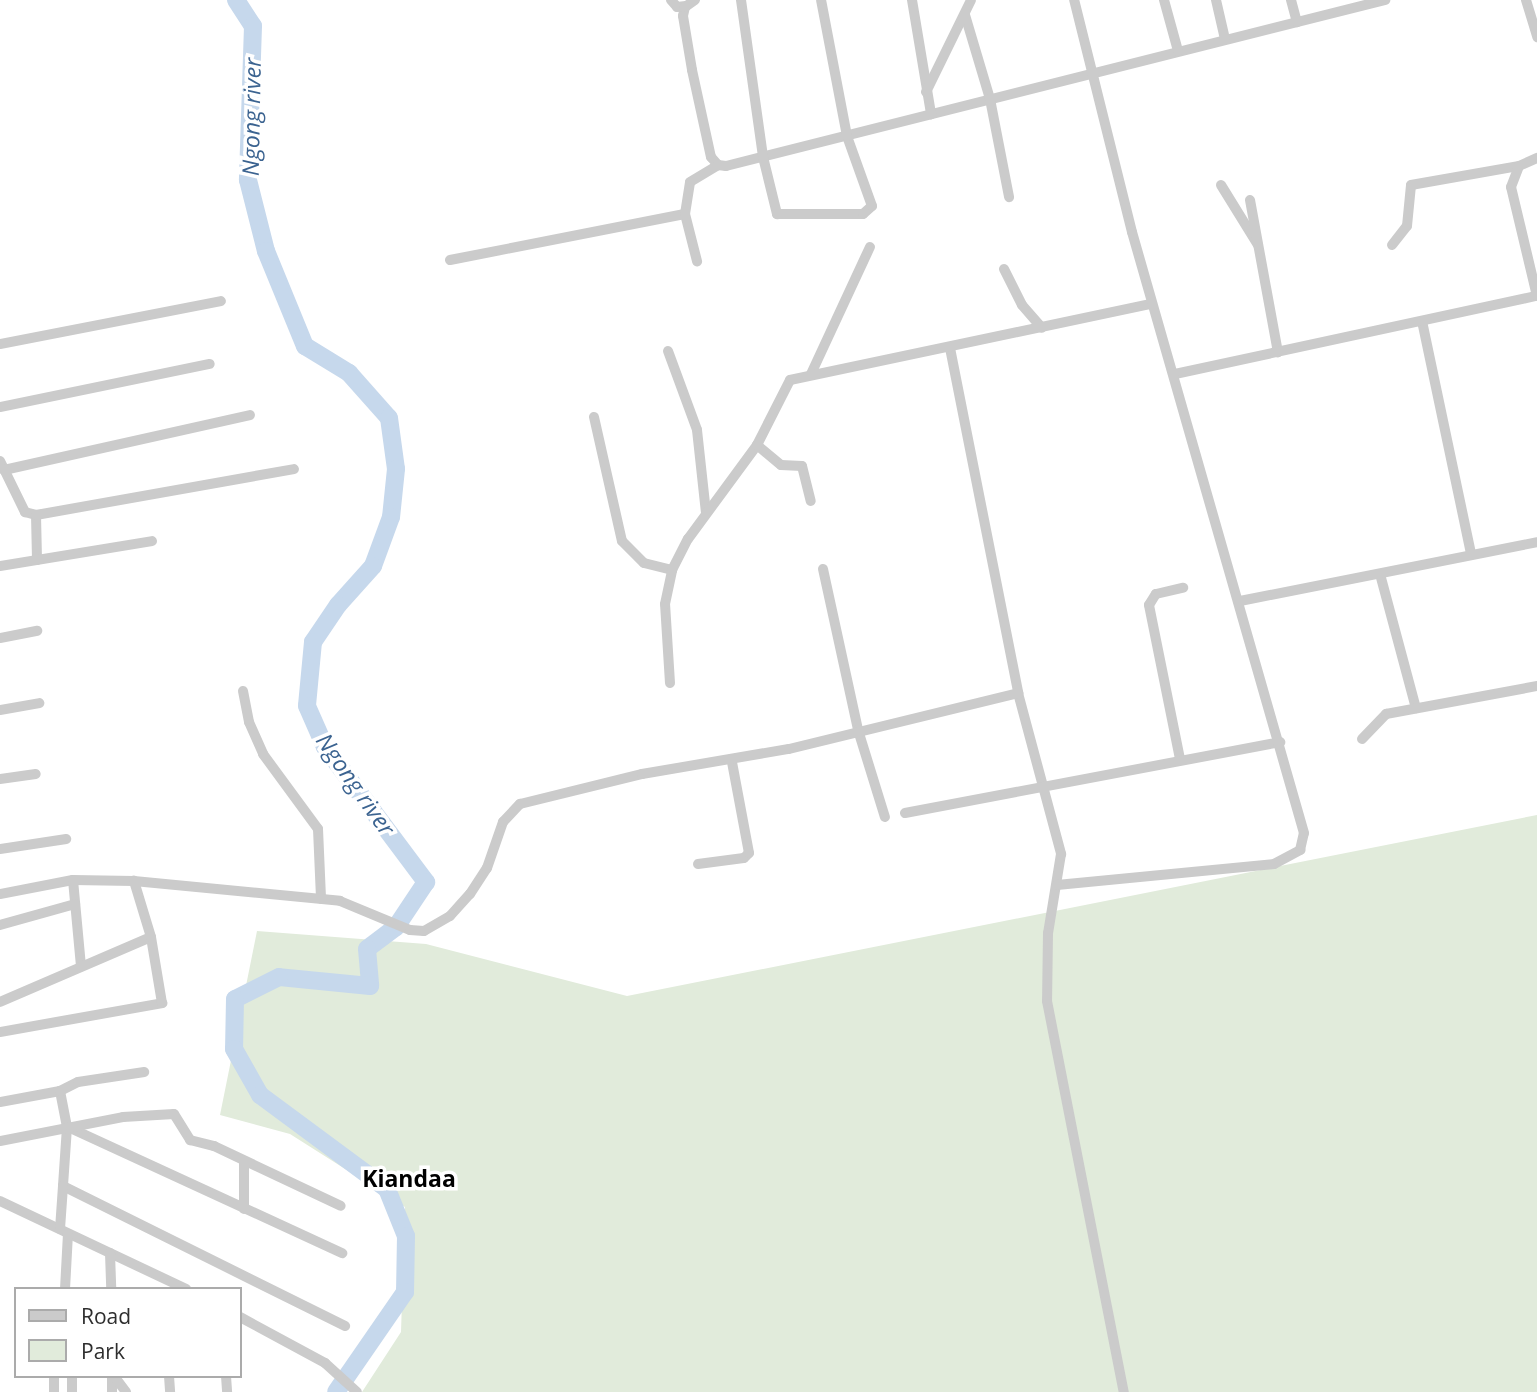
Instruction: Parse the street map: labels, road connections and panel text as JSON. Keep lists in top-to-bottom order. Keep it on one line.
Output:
{"districts":["Kiandaa"],"water":["Ngong river"],"legend":["Road","Park"]}
